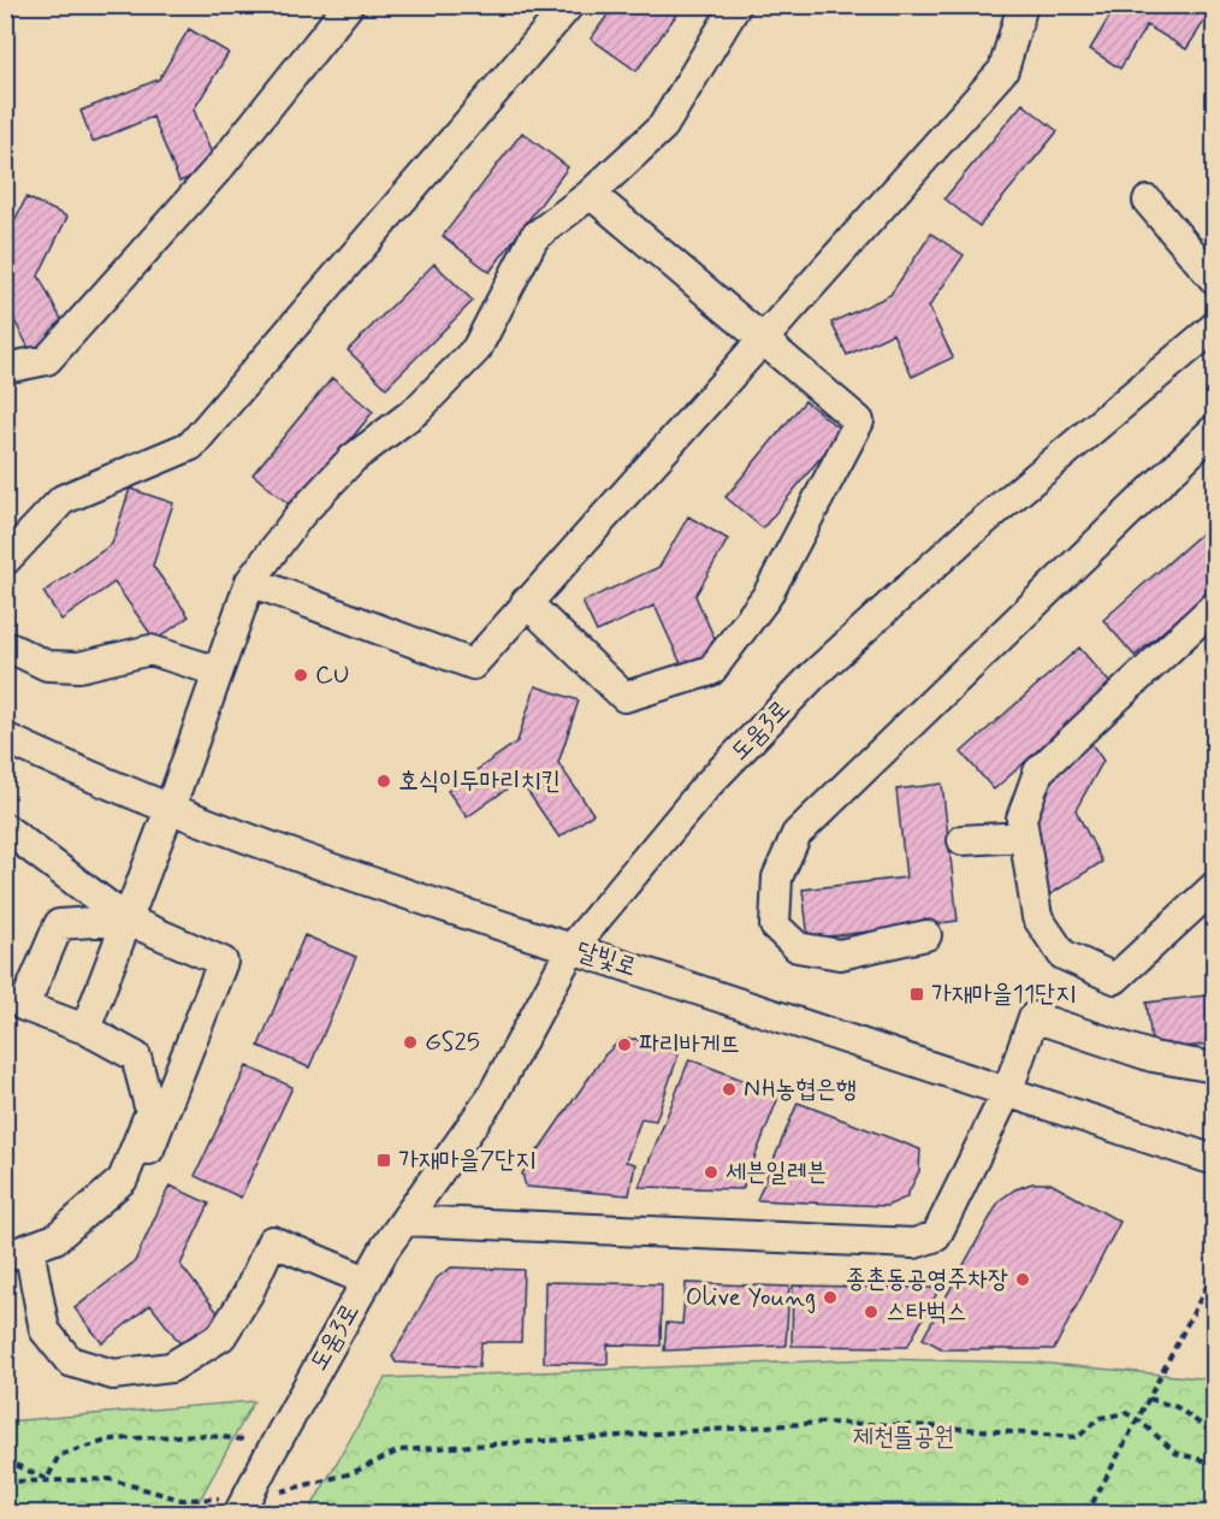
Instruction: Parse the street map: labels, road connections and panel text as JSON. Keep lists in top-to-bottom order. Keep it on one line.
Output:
{"streets":{"street":["도움3로","달빛로"]},"crossings":[["도움3로","달빛로"]],"parks":["제천뜰공원"],"places":{"other":["CU","호식이두마리치킨","GS25","파리바게뜨","NH농협은행","세븐일레븐","종촌동공영주차장","Olive Young","스타벅스"],"transit":["가재마을11단지","가재마을7단지"]}}
